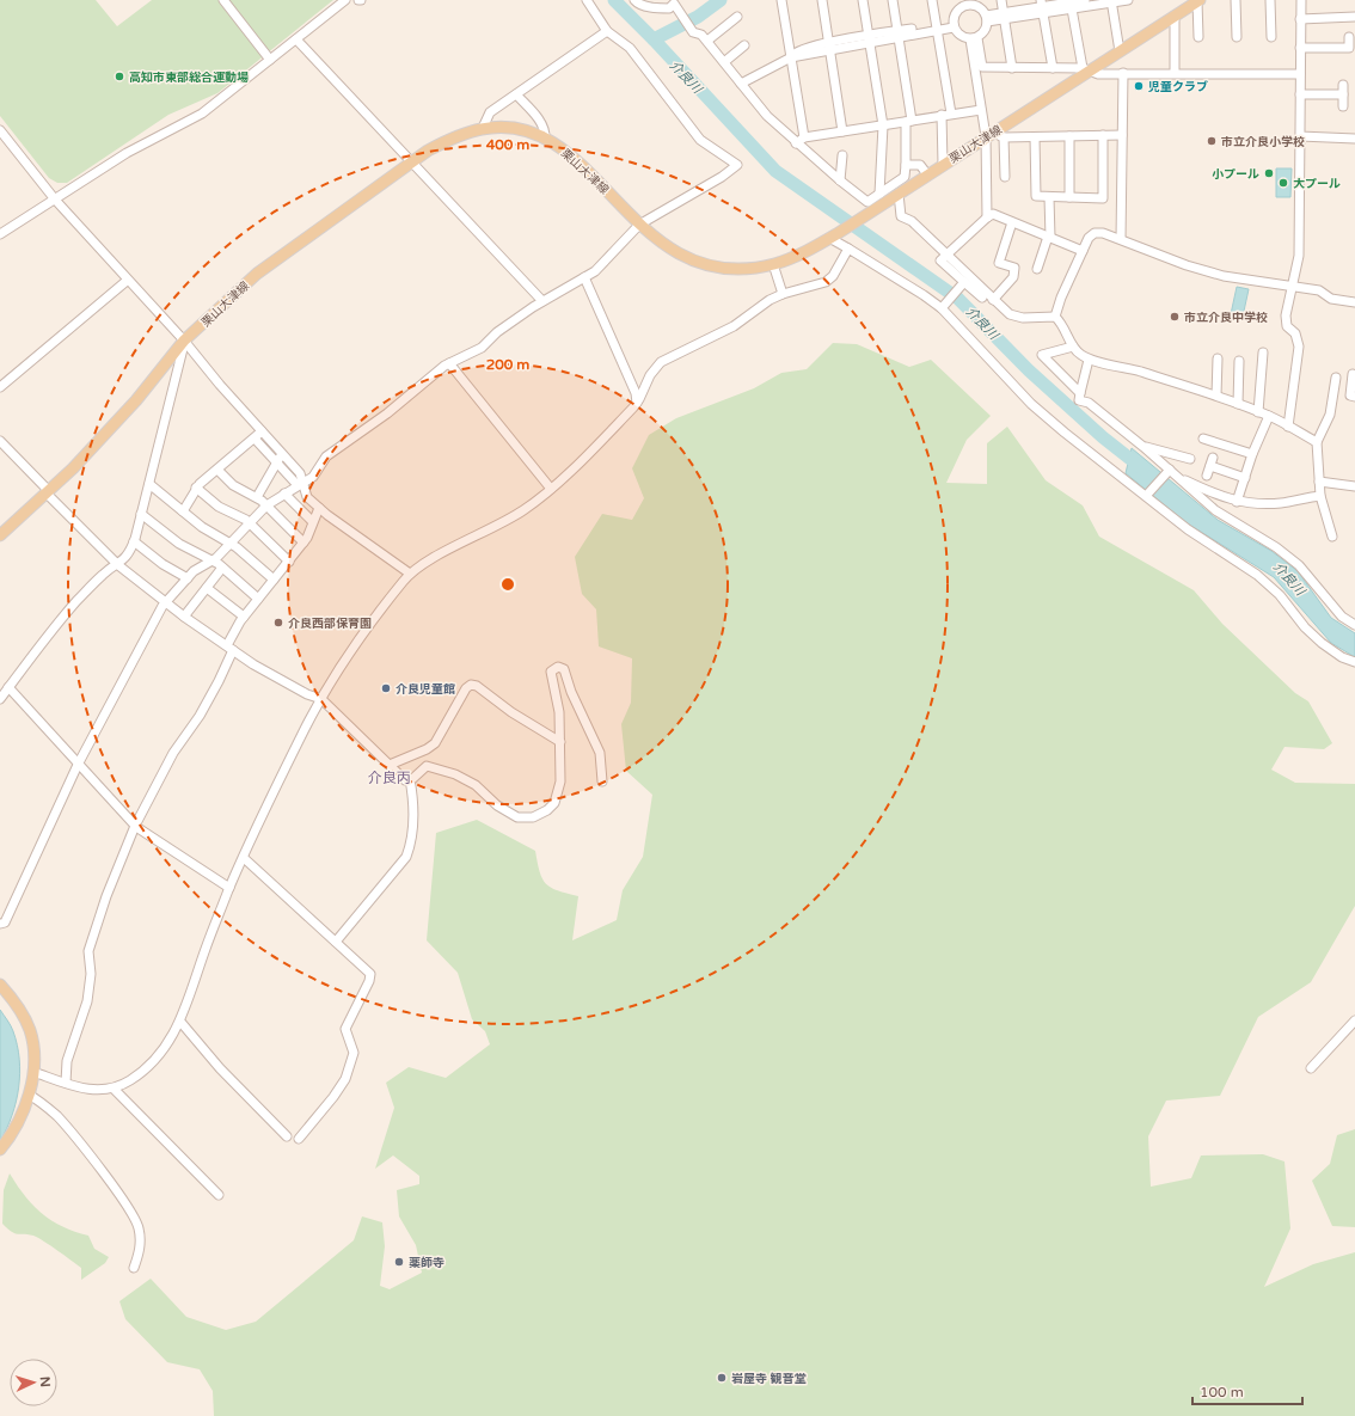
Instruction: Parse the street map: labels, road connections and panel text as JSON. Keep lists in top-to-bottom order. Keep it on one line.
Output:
{"streets":{"main road":["栗山大津線"]},"districts":["介良丙"],"water":["介良川"],"places":["高知市東部総合運動場","児童クラブ","市立介良小学校","小プール","大プール","市立介良中学校","介良西部保育園","介良児童館","薬師寺","岩屋寺 観音堂"],"scale_bar":"100 m","north":"right","rings":["400 m","200 m"]}
